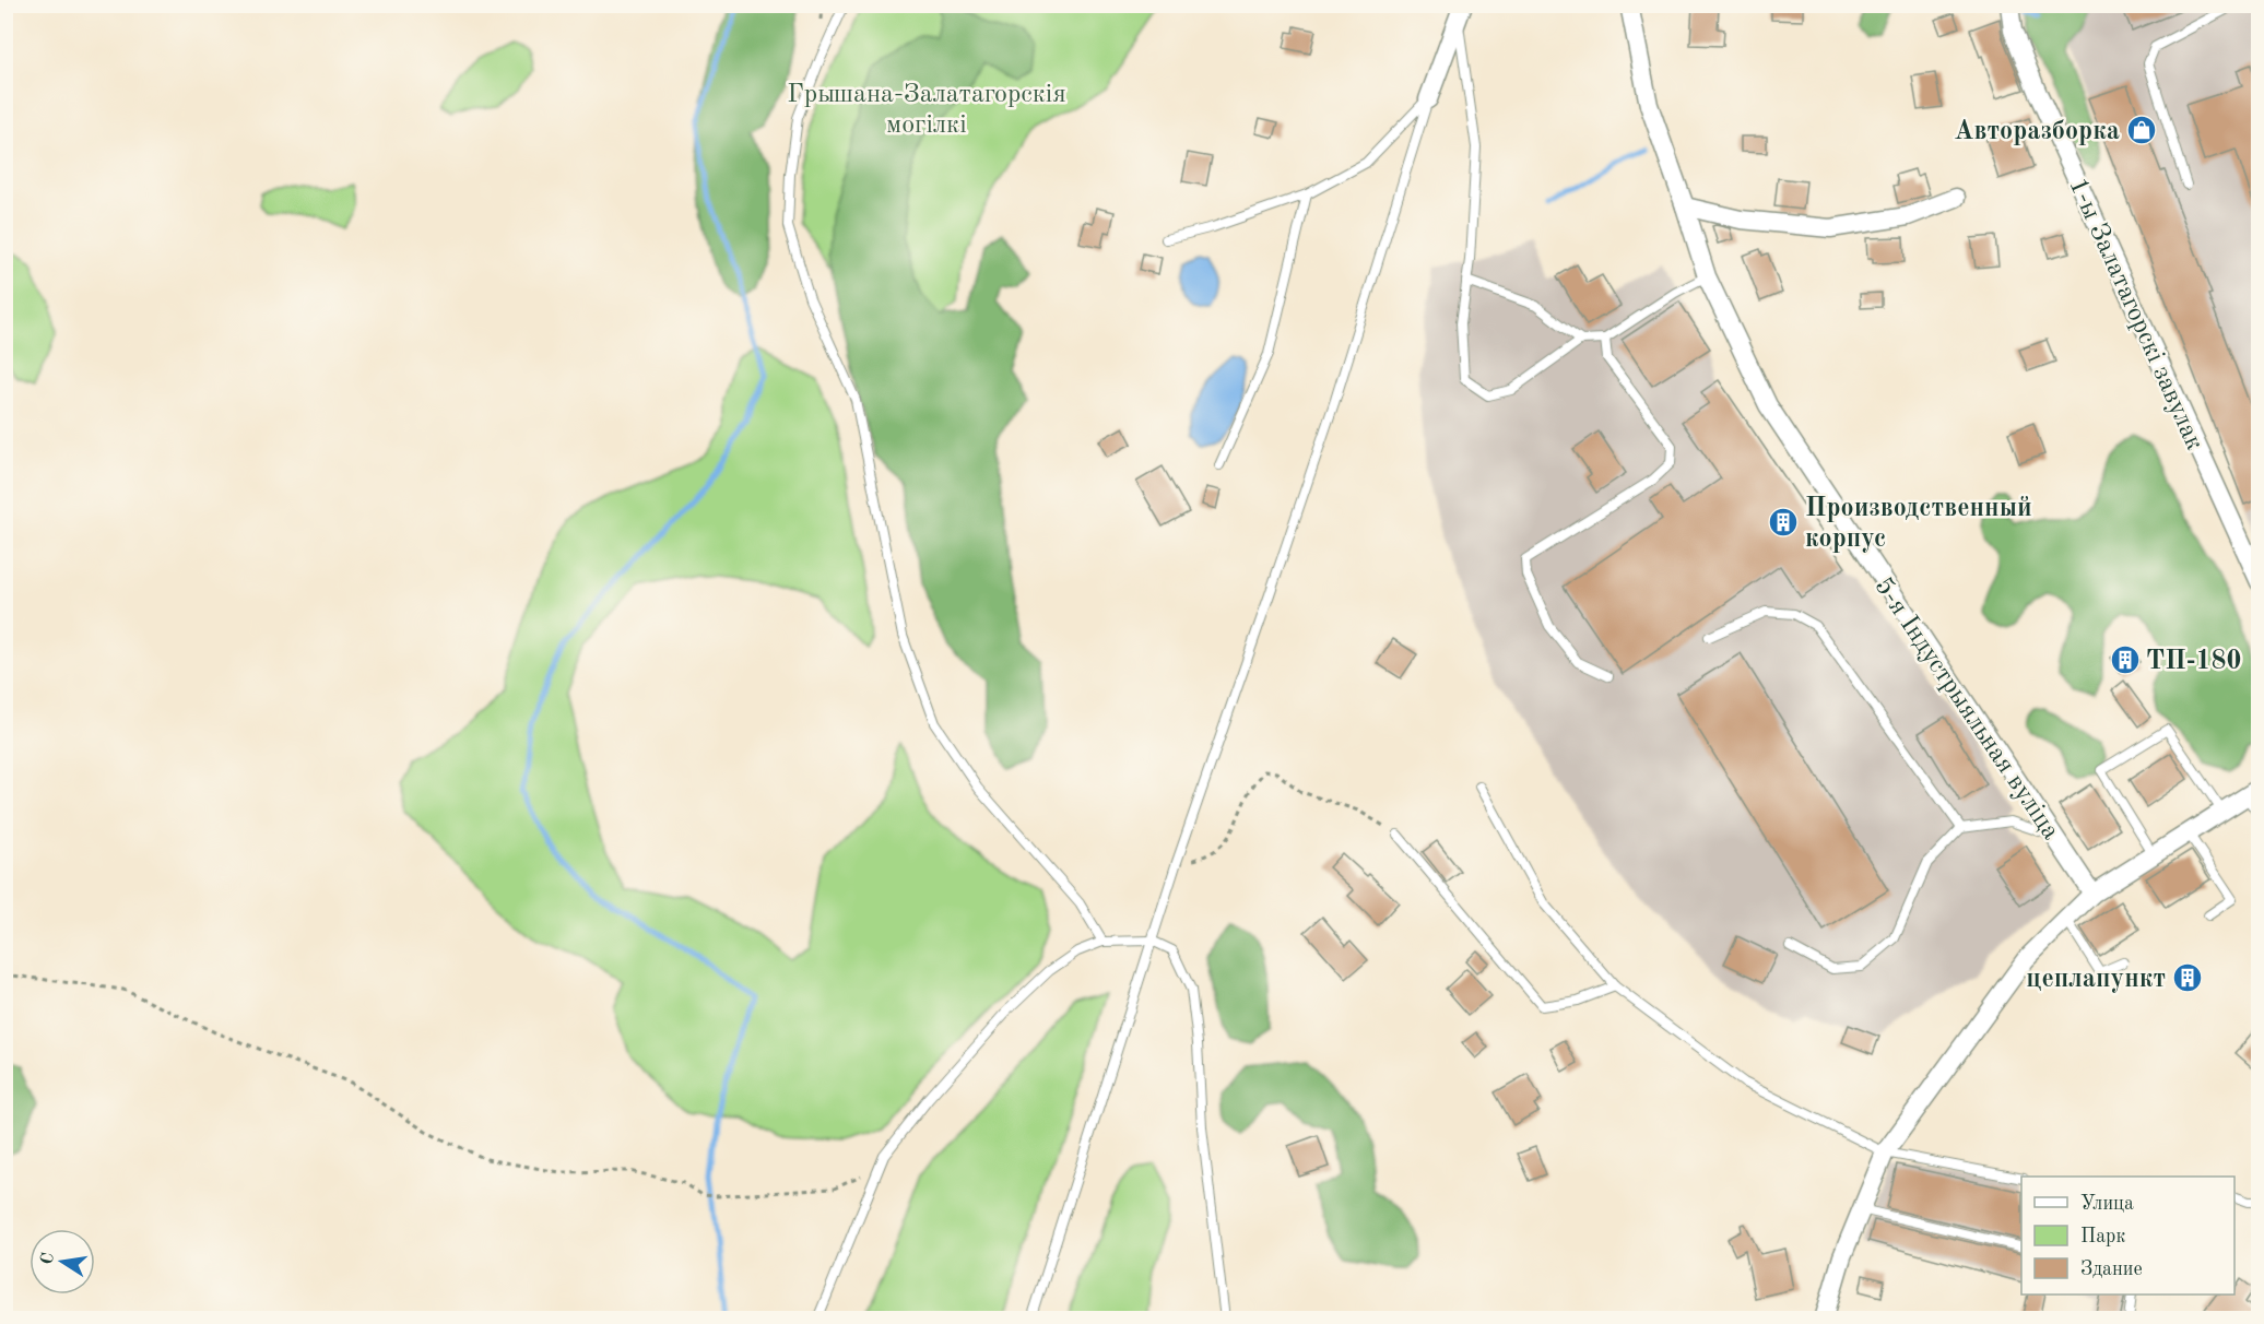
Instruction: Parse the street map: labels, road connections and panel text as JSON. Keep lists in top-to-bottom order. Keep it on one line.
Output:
{"streets":{"street":["1-ы Залатагорскі завулак","5-я Індустрыяльная вуліца"]},"parks":["Грышана-Залатагорскія могілкі"],"places":{"shop":["Авторазборка"],"building":["Производственный корпус","ТП-180","цеплапункт"]},"legend":["Улица","Парк","Здание"],"north":"left"}
